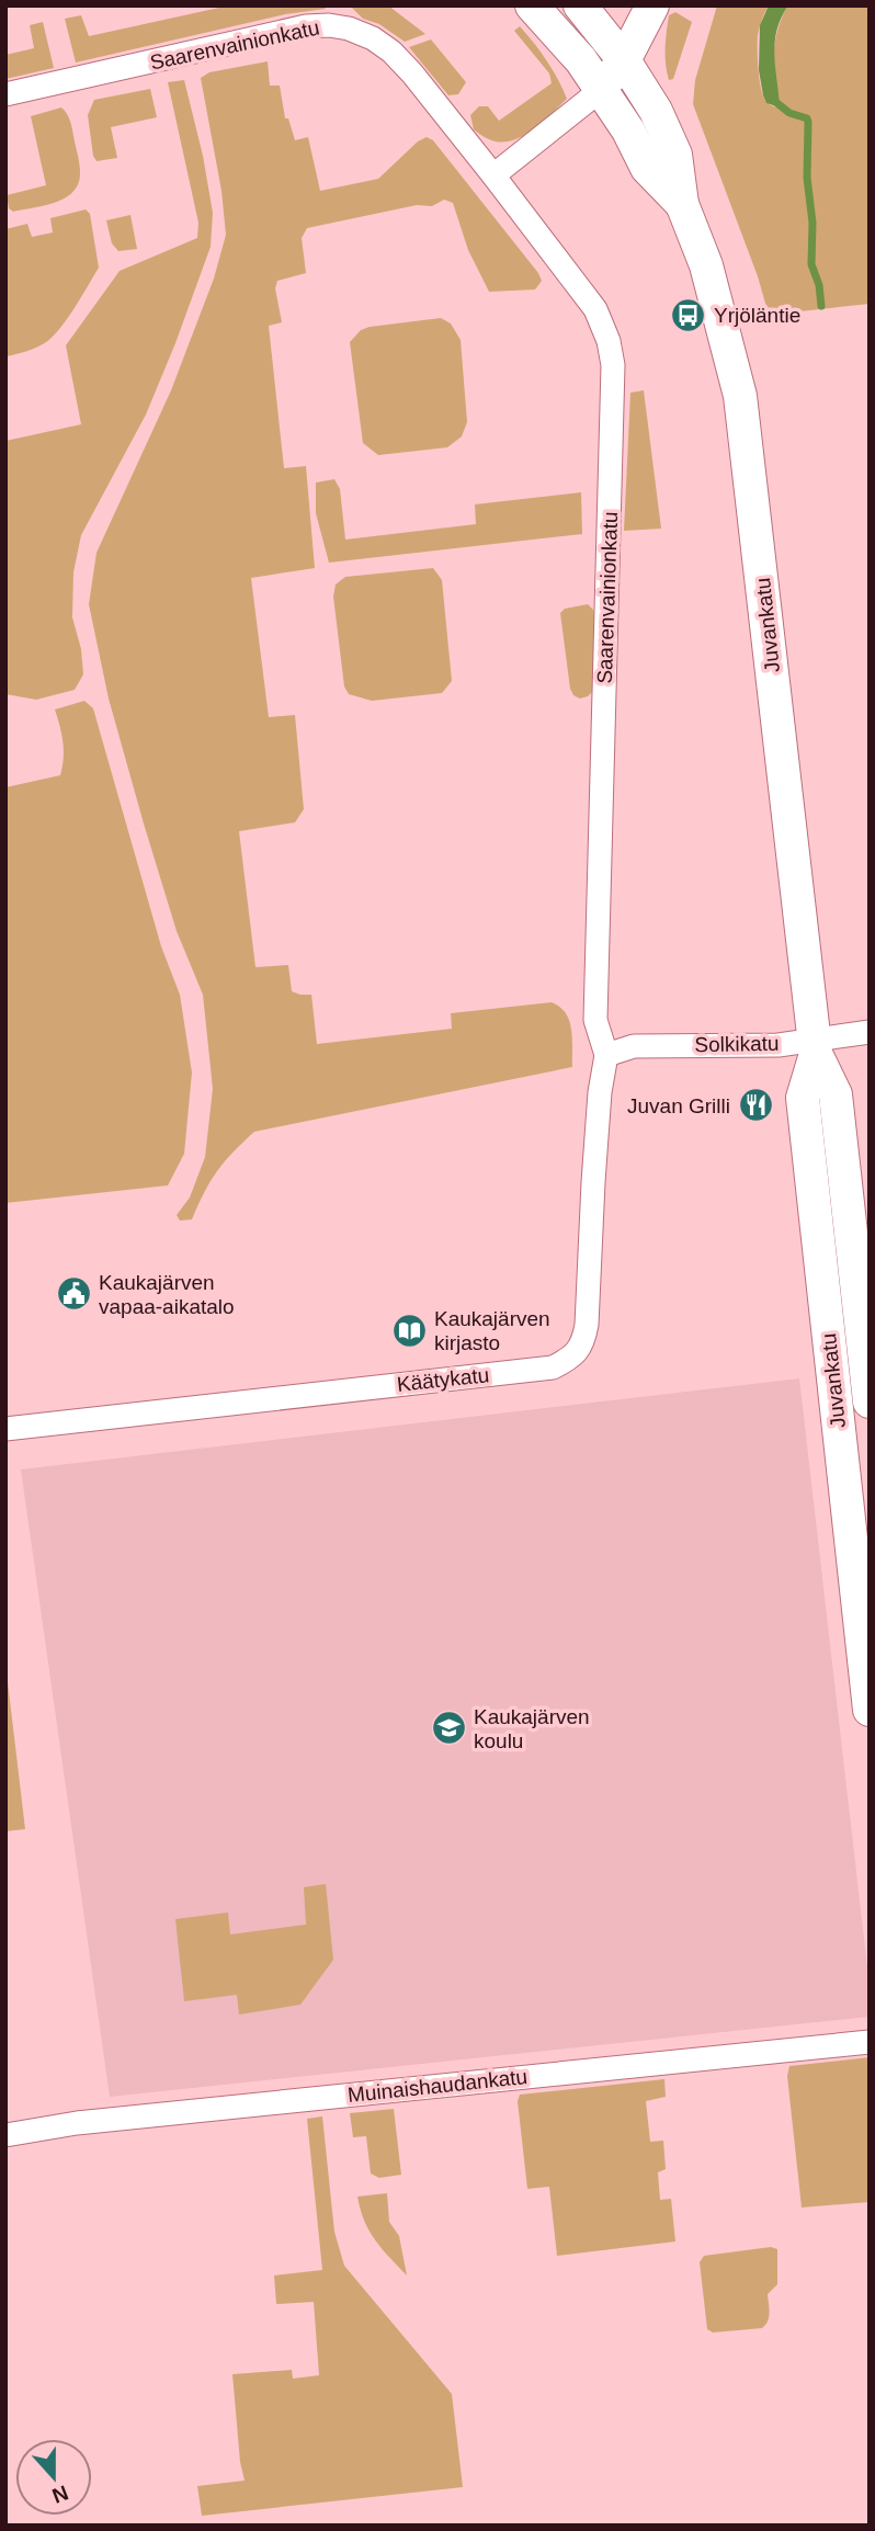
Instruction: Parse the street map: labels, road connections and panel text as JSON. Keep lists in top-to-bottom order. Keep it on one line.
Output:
{"streets":{"main road":["Juvankatu"],"street":["Saarenvainionkatu","Solkikatu","Käätykatu","Muinaishaudankatu"]},"crossings":[["Saarenvainionkatu","Solkikatu"],["Saarenvainionkatu","Käätykatu"],["Juvankatu","Solkikatu"],["Solkikatu","Käätykatu"]],"places":{"bus stop":["Yrjöläntie"],"restaurant":["Juvan Grilli"],"public building":["Kaukajärven vapaa-aikatalo"],"library":["Kaukajärven kirjasto"],"school or university":["Kaukajärven koulu"]},"north":"bottom"}
